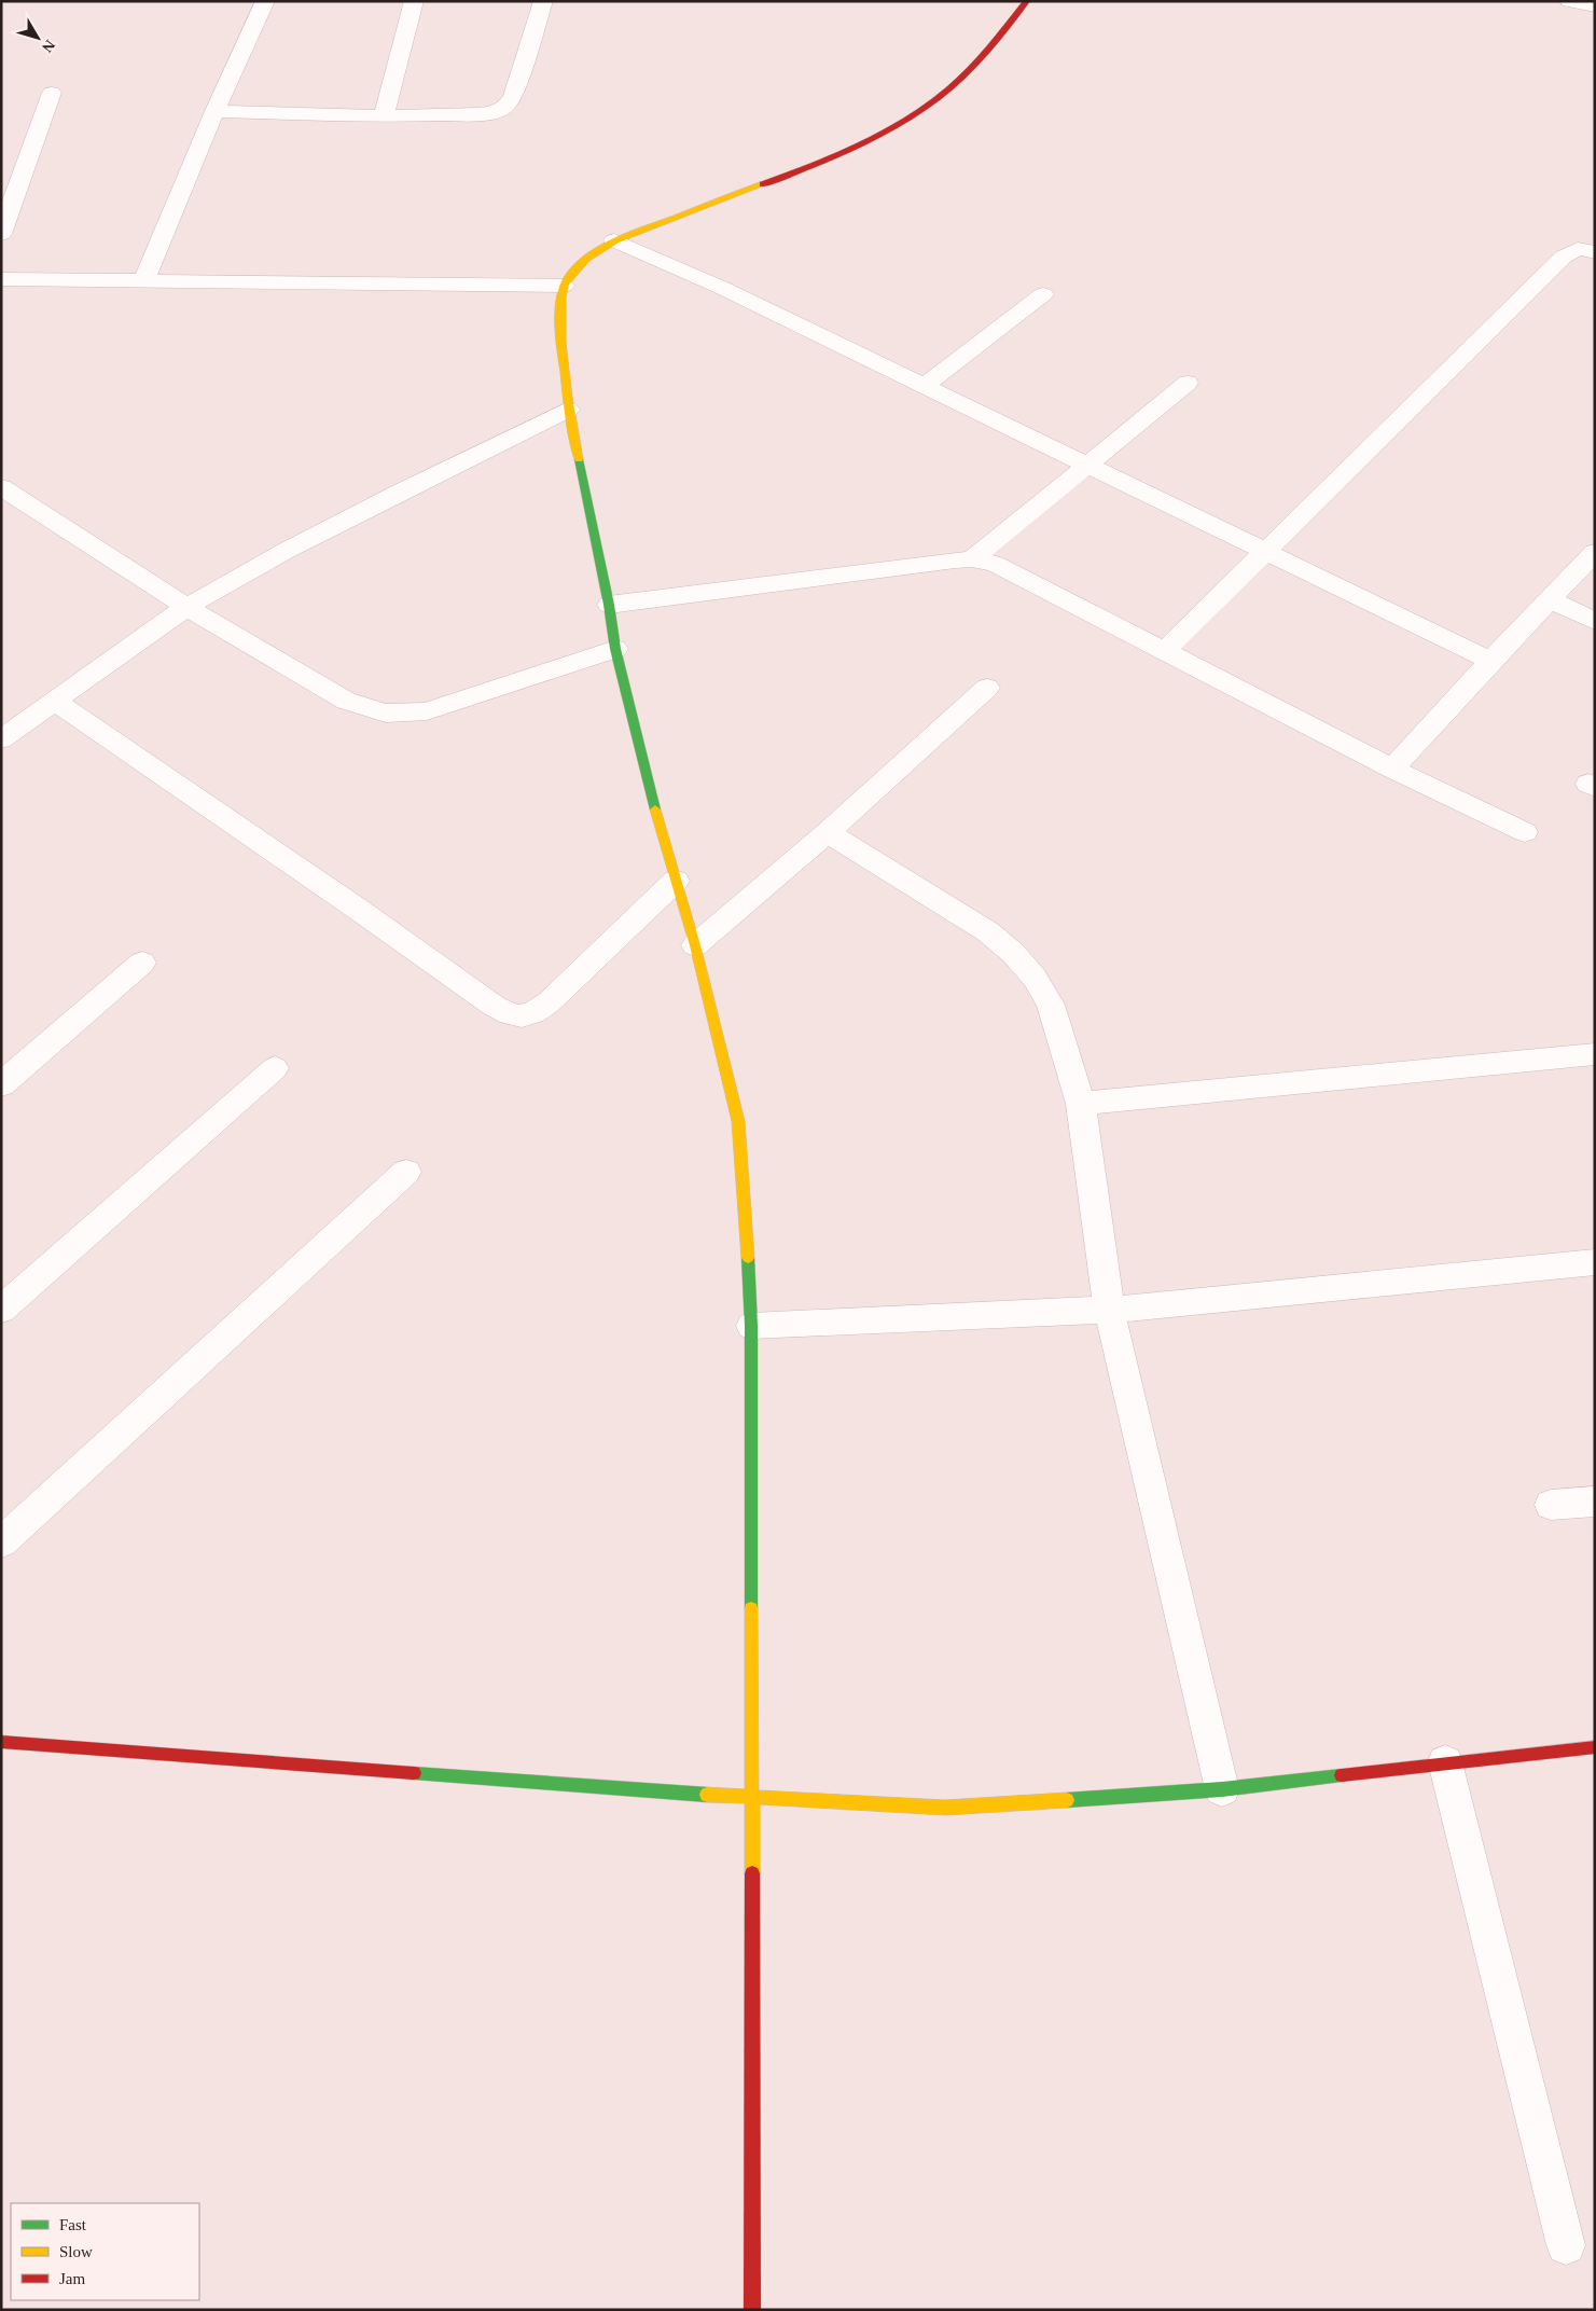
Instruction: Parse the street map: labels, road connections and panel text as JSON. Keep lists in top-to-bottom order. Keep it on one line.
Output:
{"legend":["Fast","Slow","Jam"],"north":"bottom right"}
